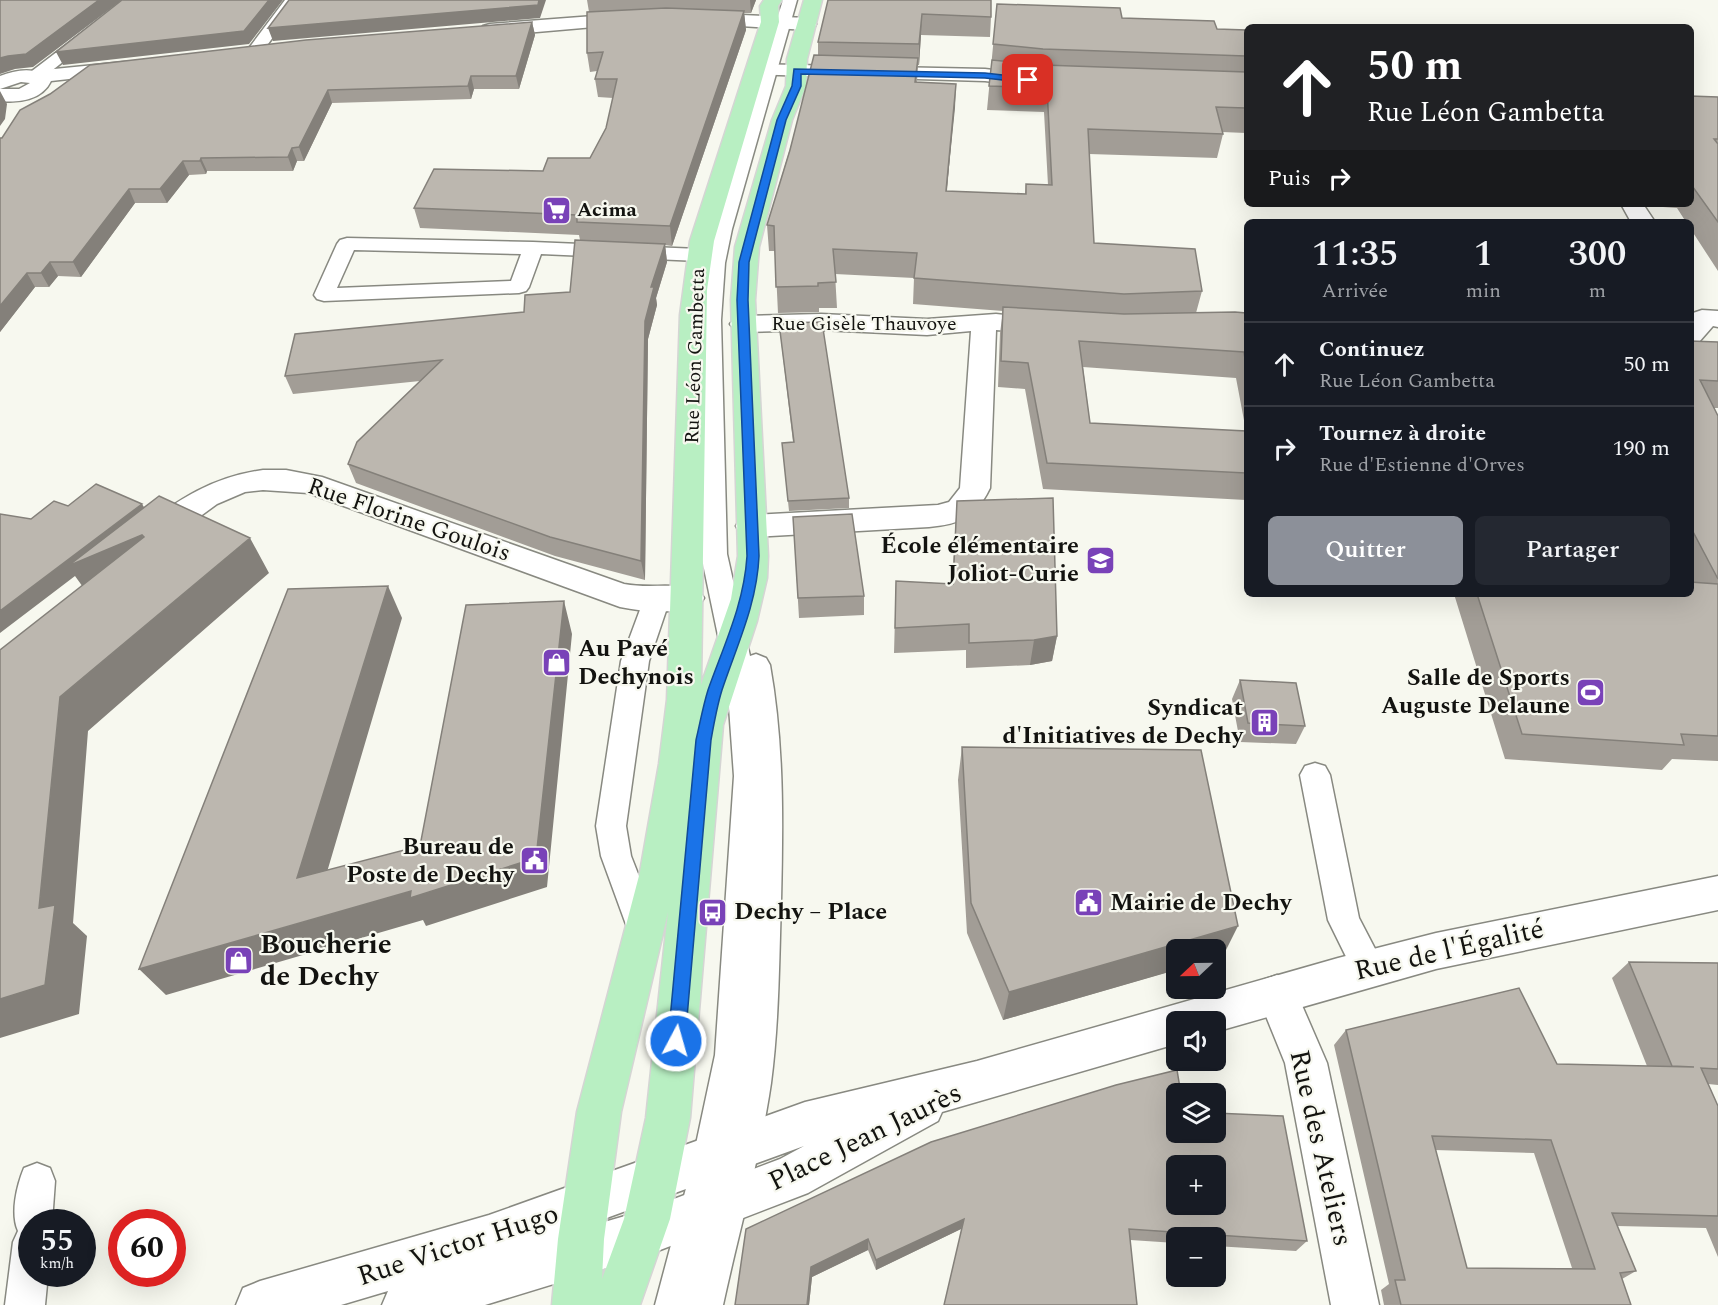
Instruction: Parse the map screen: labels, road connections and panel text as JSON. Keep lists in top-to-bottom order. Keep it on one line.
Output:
{"streets":{"main road":["Rue Léon Gambetta"],"street":["Rue Gisèle Thauvoye","Rue Florine Goulois","Rue de l'Égalité","Place Jean Jaurès","Rue des Ateliers","Rue Victor Hugo"]},"crossings":[["Rue Gisèle Thauvoye","Rue Léon Gambetta"],["Rue Léon Gambetta","Rue Florine Goulois"],["Rue de l'Égalité","Rue des Ateliers"],["Place Jean Jaurès","Rue Victor Hugo"]],"places":{"supermarket":["Acima"],"school or university":["École élémentaire Joliot-Curie"],"shop":["Au Pavé Dechynois","Boucherie de Dechy"],"sports":["Salle de Sports Auguste Delaune"],"building":["Syndicat d'Initiatives de Dechy"],"public building":["Bureau de Poste de Dechy","Mairie de Dechy"],"bus stop":["Dechy – Place"]},"north":"left","page":{"turn":["50 m","Rue Léon Gambetta"],"then":"Puis","eta":["11:35","Arrivée","1","min","300","m"],"list":[{"name":"Continuez","note":"Rue Léon Gambetta","value":"50 m"},{"name":"Tournez à droite","note":"Rue d'Estienne d'Orves","value":"190 m"}],"buttons":["Quitter","Partager"],"map_buttons":["+","−"],"speed":"55 km/h","limit":"60"}}
